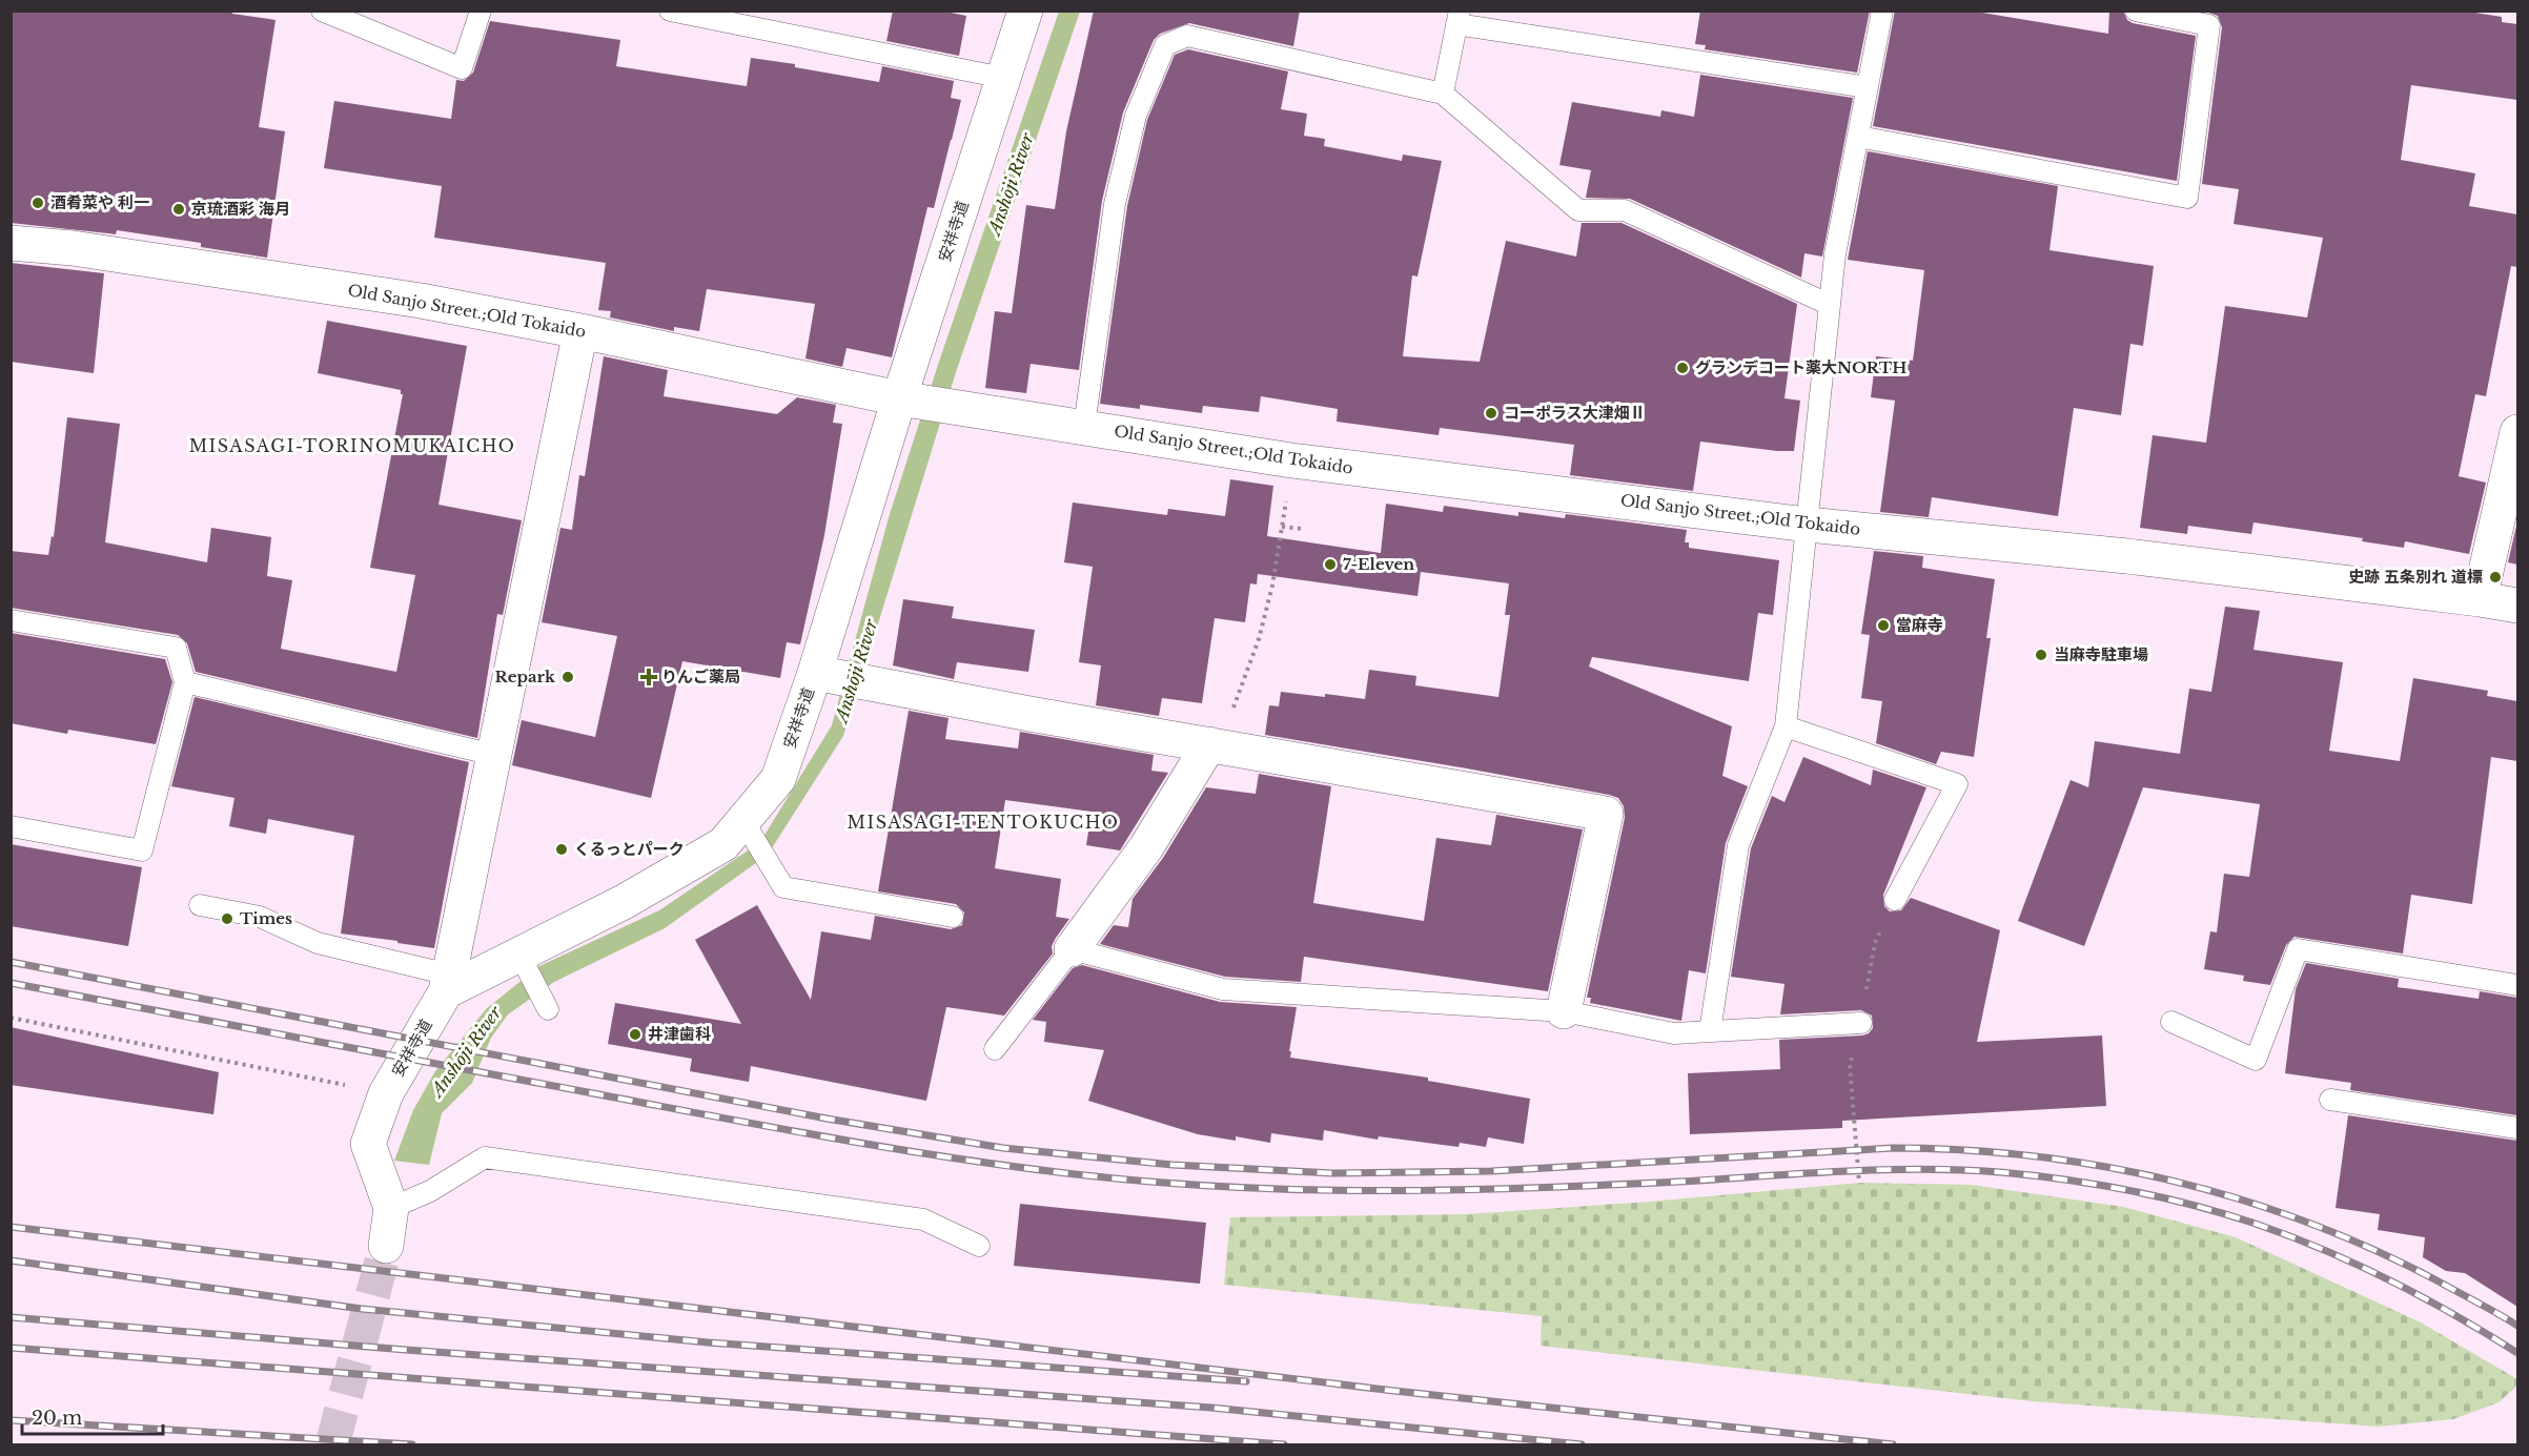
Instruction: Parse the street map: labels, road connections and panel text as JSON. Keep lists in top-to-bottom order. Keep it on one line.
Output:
{"streets":{"street":["安祥寺道","Old Sanjo Street.;Old Tokaido"]},"crossings":[["安祥寺道","Old Sanjo Street.;Old Tokaido"]],"districts":["MISASAGI-TORINOMUKAICHO","MISASAGI-TENTOKUCHO"],"water":["Anshōji River"],"places":{"other":["酒肴菜や 利一","京琉酒彩 海月","グランデコート薬大NORTH","コーポラス大津畑Ⅱ","7-Eleven","史跡 五条別れ 道標","當麻寺","当麻寺駐車場","Repark","くるっとパーク","Times","井津歯科"],"health":["りんご薬局"]},"scale_bar":"20 m"}
